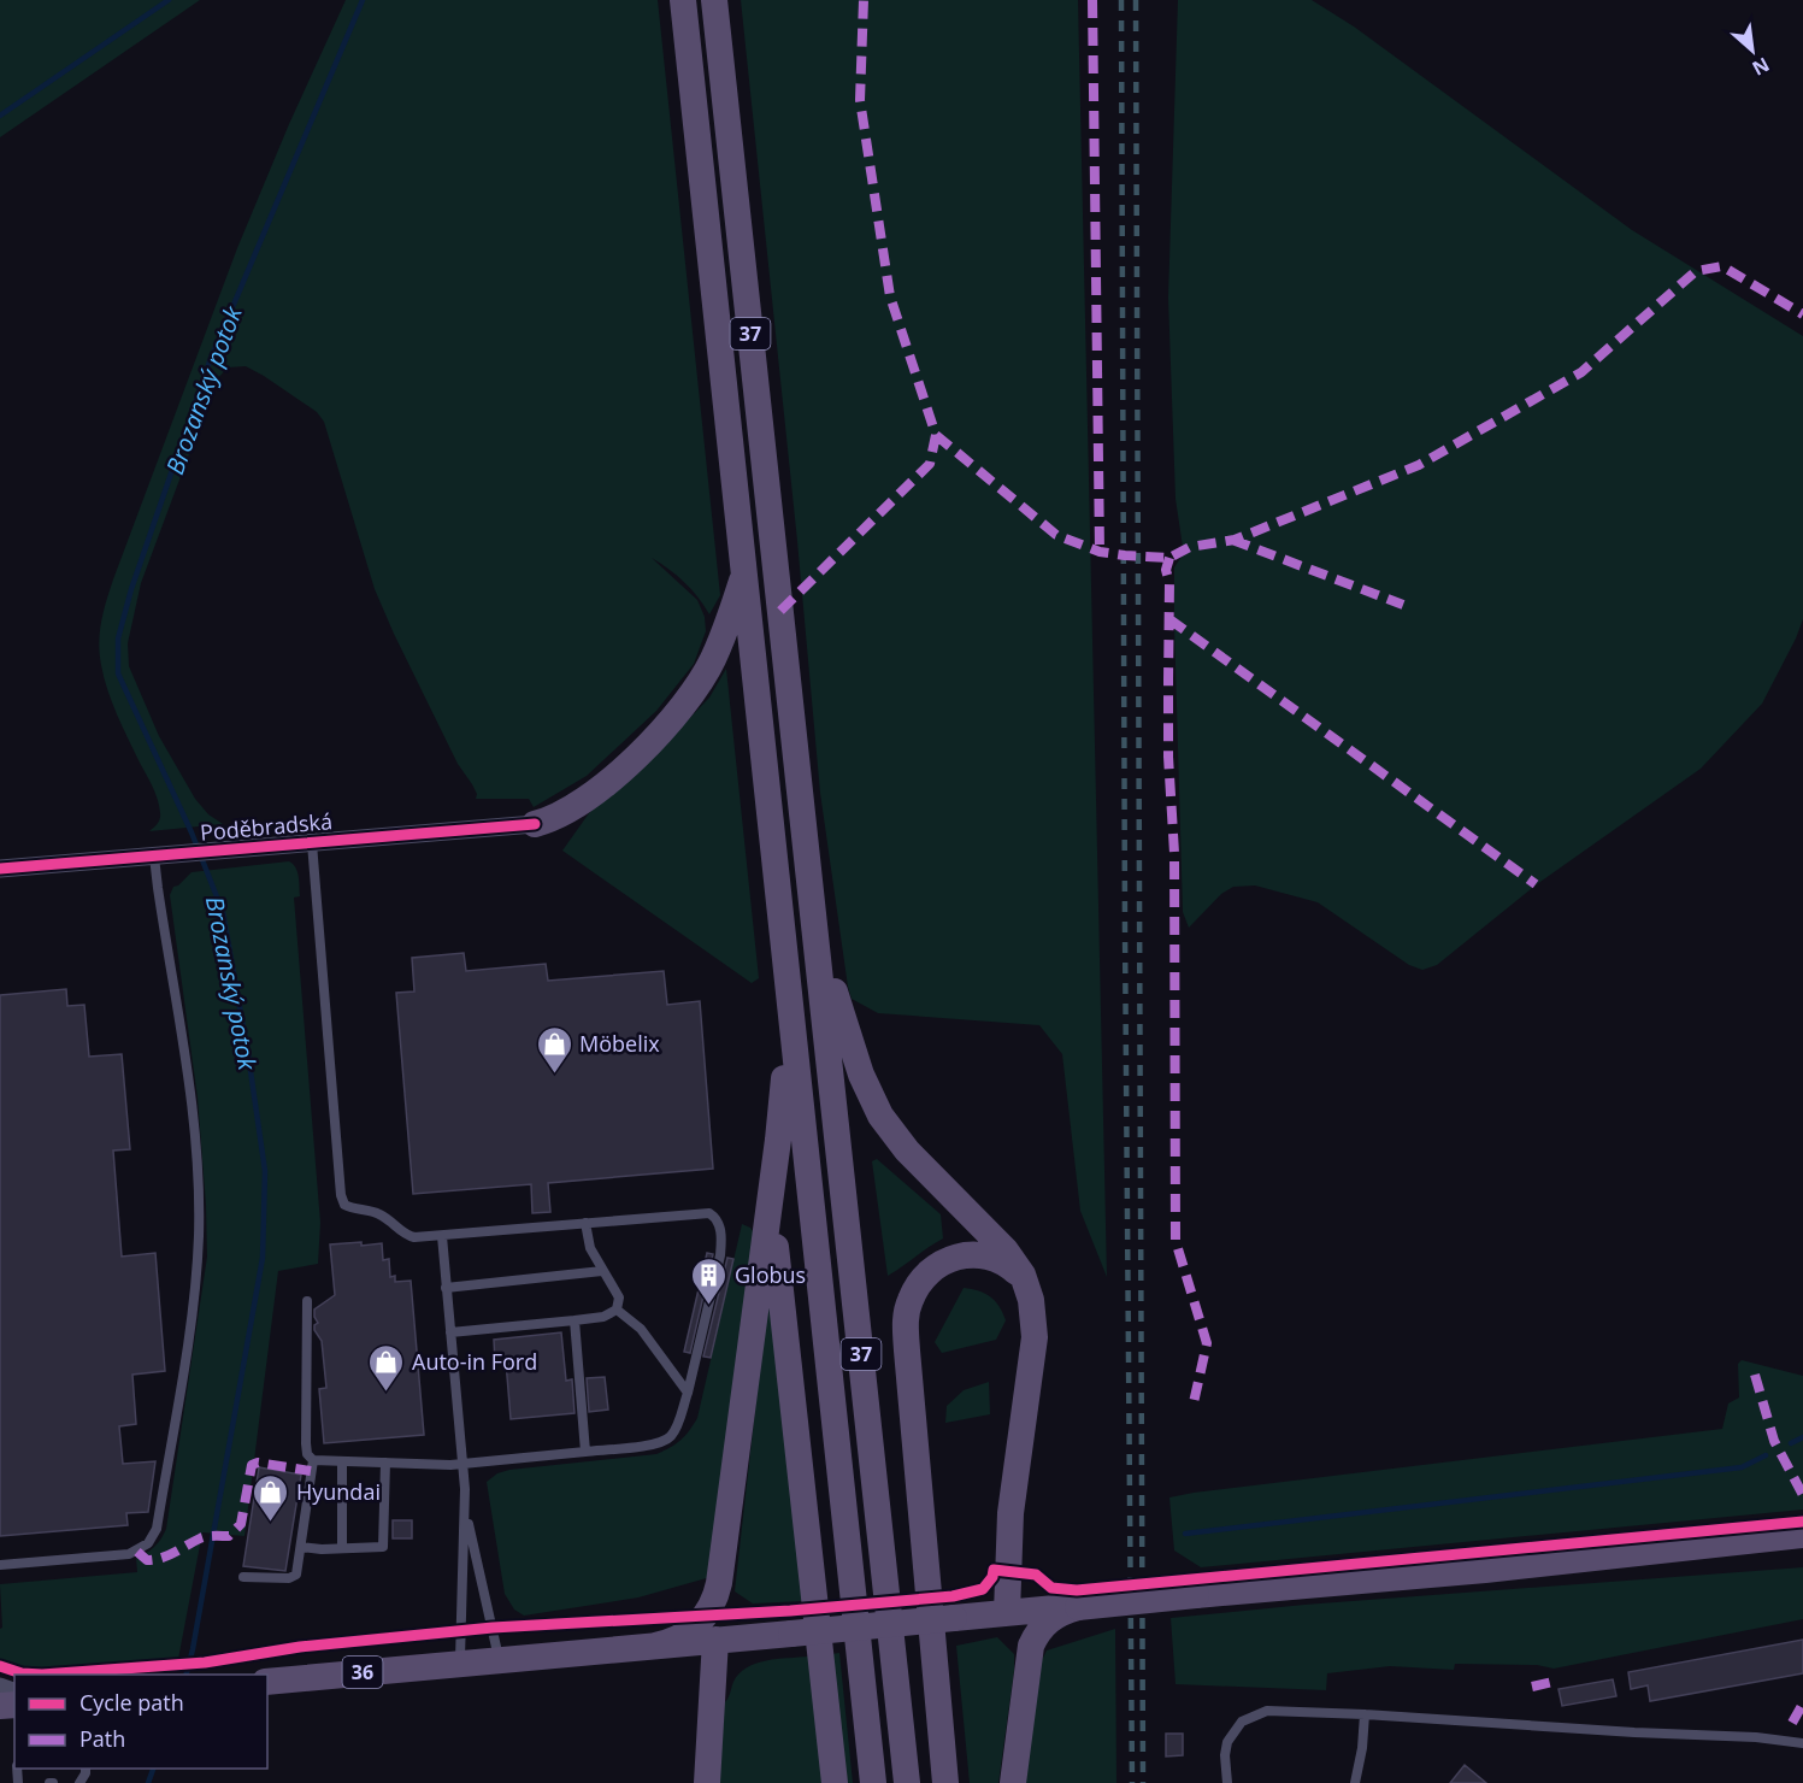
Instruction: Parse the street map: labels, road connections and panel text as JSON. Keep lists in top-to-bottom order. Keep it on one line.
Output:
{"streets":{"main road":["37","36"],"street":["Poděbradská"]},"water":["Brozanský potok"],"places":{"shop":["Möbelix","Auto-in Ford","Hyundai"],"building":["Globus"]},"legend":["Cycle path","Path"],"north":"bottom right"}
